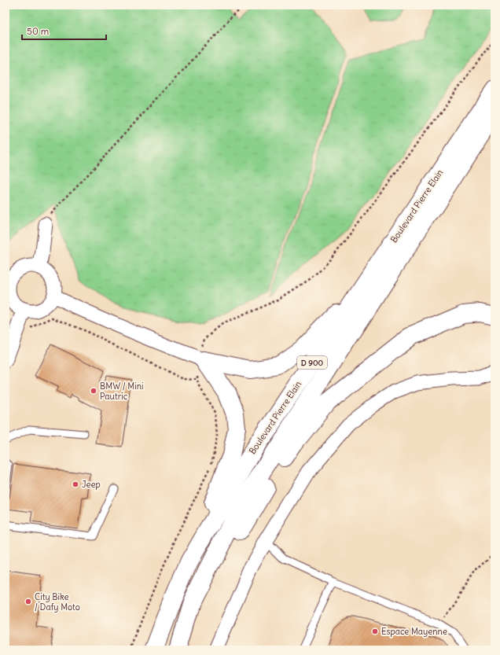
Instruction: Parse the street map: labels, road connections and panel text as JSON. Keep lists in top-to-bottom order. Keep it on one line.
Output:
{"streets":{"main road":["Boulevard Pierre Elain","D 900"]},"places":["BMW / Mini Pautric","Jeep","City Bike / Dafy Moto","Espace Mayenne"],"scale_bar":"50 m"}
